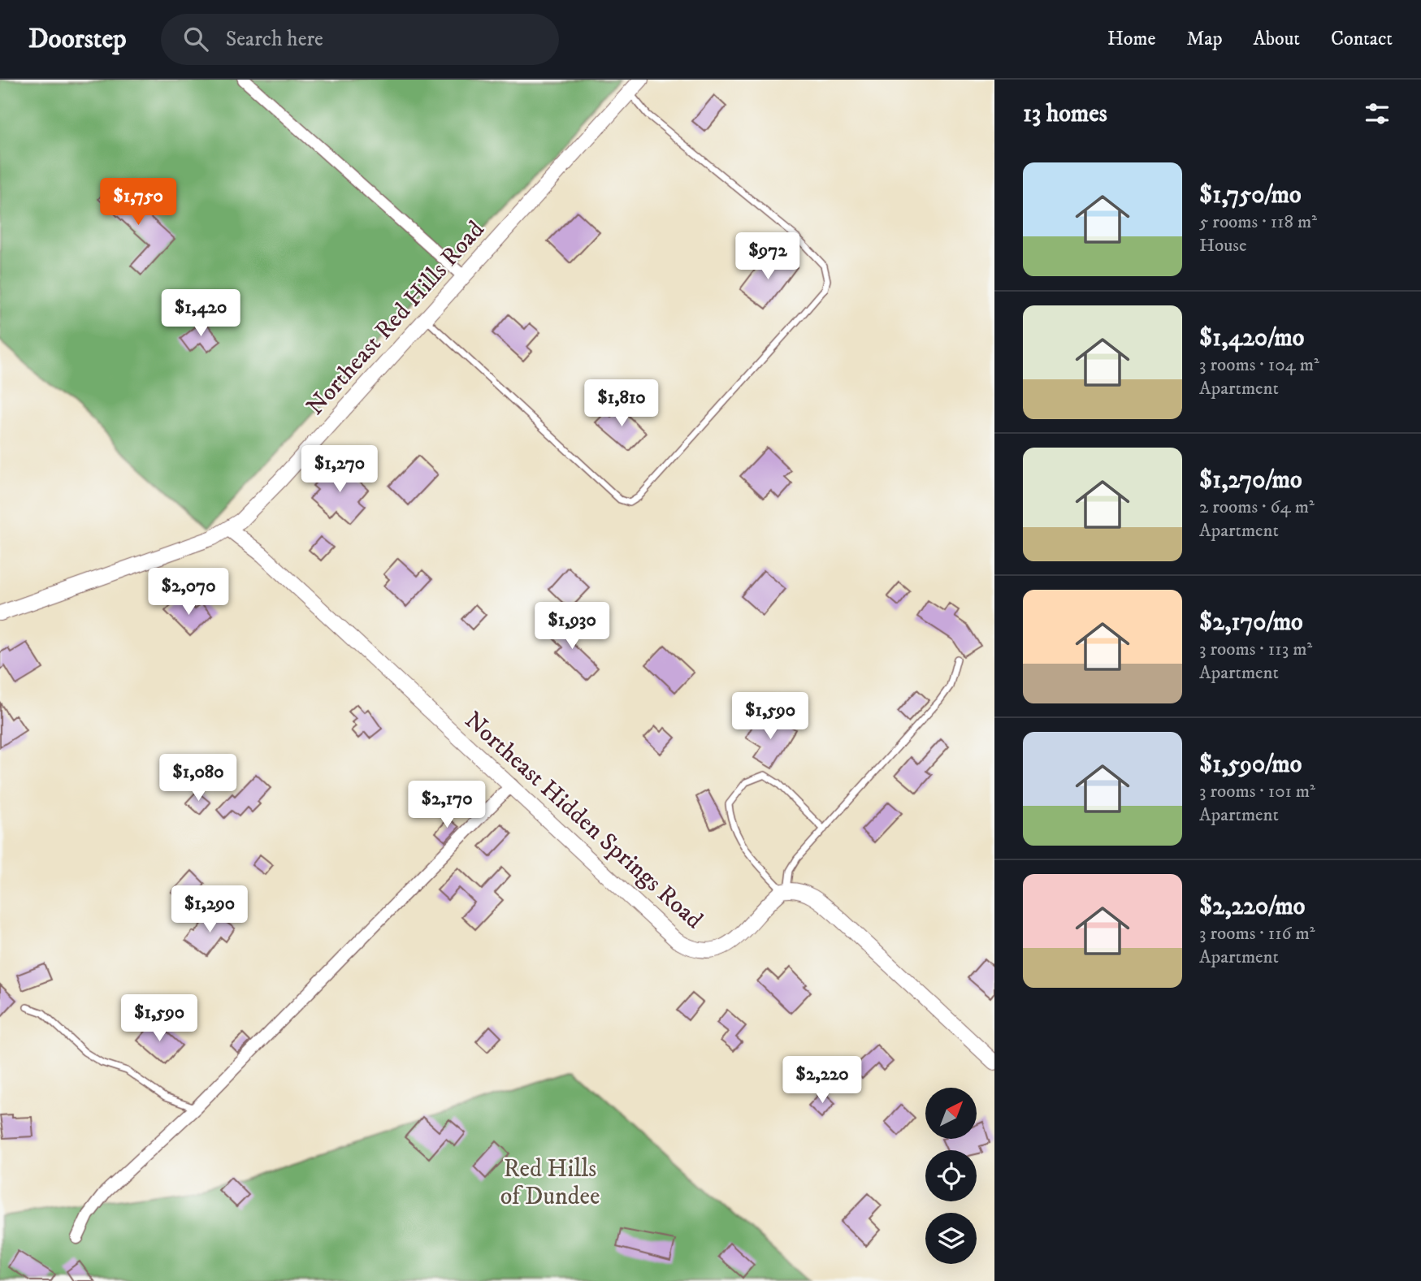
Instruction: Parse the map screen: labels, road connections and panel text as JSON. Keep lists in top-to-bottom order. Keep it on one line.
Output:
{"streets":{"street":["Northeast Red Hills Road","Northeast Hidden Springs Road"]},"crossings":[["Northeast Red Hills Road","Northeast Hidden Springs Road"]],"parks":["Red Hills of Dundee"],"north":"top right","page":{"header":"Doorstep","search":"Search here","nav":["Home","Map","About","Contact"],"heading":"13 homes","list":[{"name":"$1,750/mo","note":"5 rooms · 118 m² · House"},{"name":"$1,420/mo","note":"3 rooms · 104 m² · Apartment"},{"name":"$1,270/mo","note":"2 rooms · 64 m² · Apartment"},{"name":"$2,170/mo","note":"3 rooms · 113 m² · Apartment"},{"name":"$1,590/mo","note":"3 rooms · 101 m² · Apartment"},{"name":"$2,220/mo","note":"3 rooms · 116 m² · Apartment"}],"price":["$1,750","$972","$1,420","$1,810","$1,270","$2,070","$1,930","$1,590","$1,080","$2,170","$1,290","$1,590","$2,220"]}}
